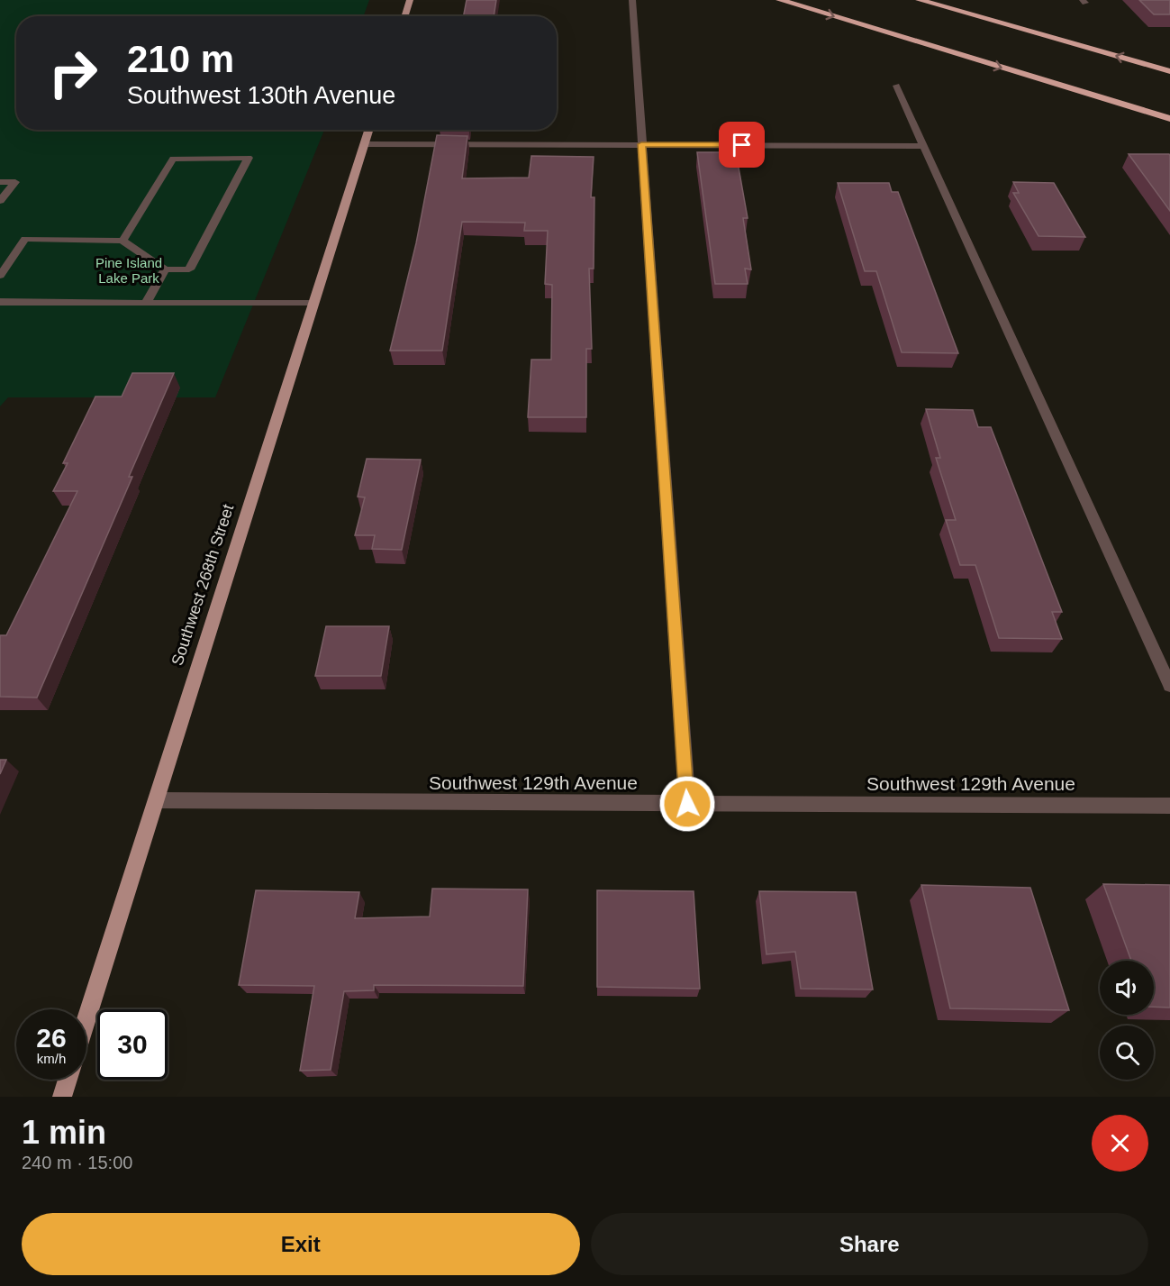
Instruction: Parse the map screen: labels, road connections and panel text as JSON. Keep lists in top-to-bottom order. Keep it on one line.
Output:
{"streets":{"main road":["Southwest 268th Street"],"street":["Southwest 129th Avenue"]},"crossings":[["Southwest 268th Street","Southwest 129th Avenue"]],"parks":["Pine Island Lake Park"],"page":{"turn":["210 m","Southwest 130th Avenue"],"speed":"26 km/h","limit":"30","heading":["1 min","240 m · 15:00"],"buttons":["Exit","Share"]}}
